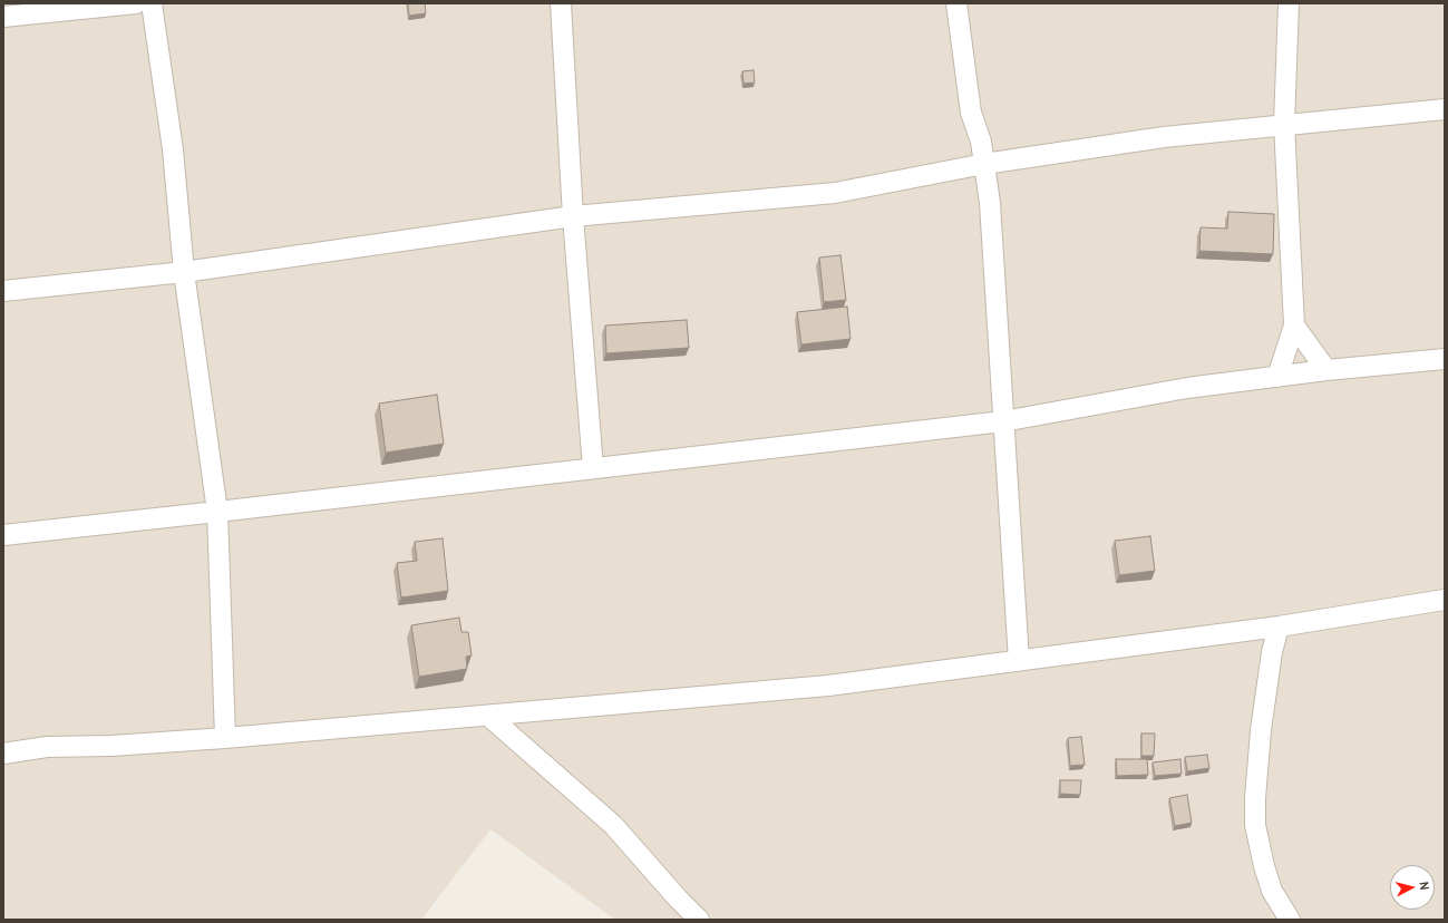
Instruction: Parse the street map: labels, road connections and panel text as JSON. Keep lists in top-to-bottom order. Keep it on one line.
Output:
{"north":"right"}
